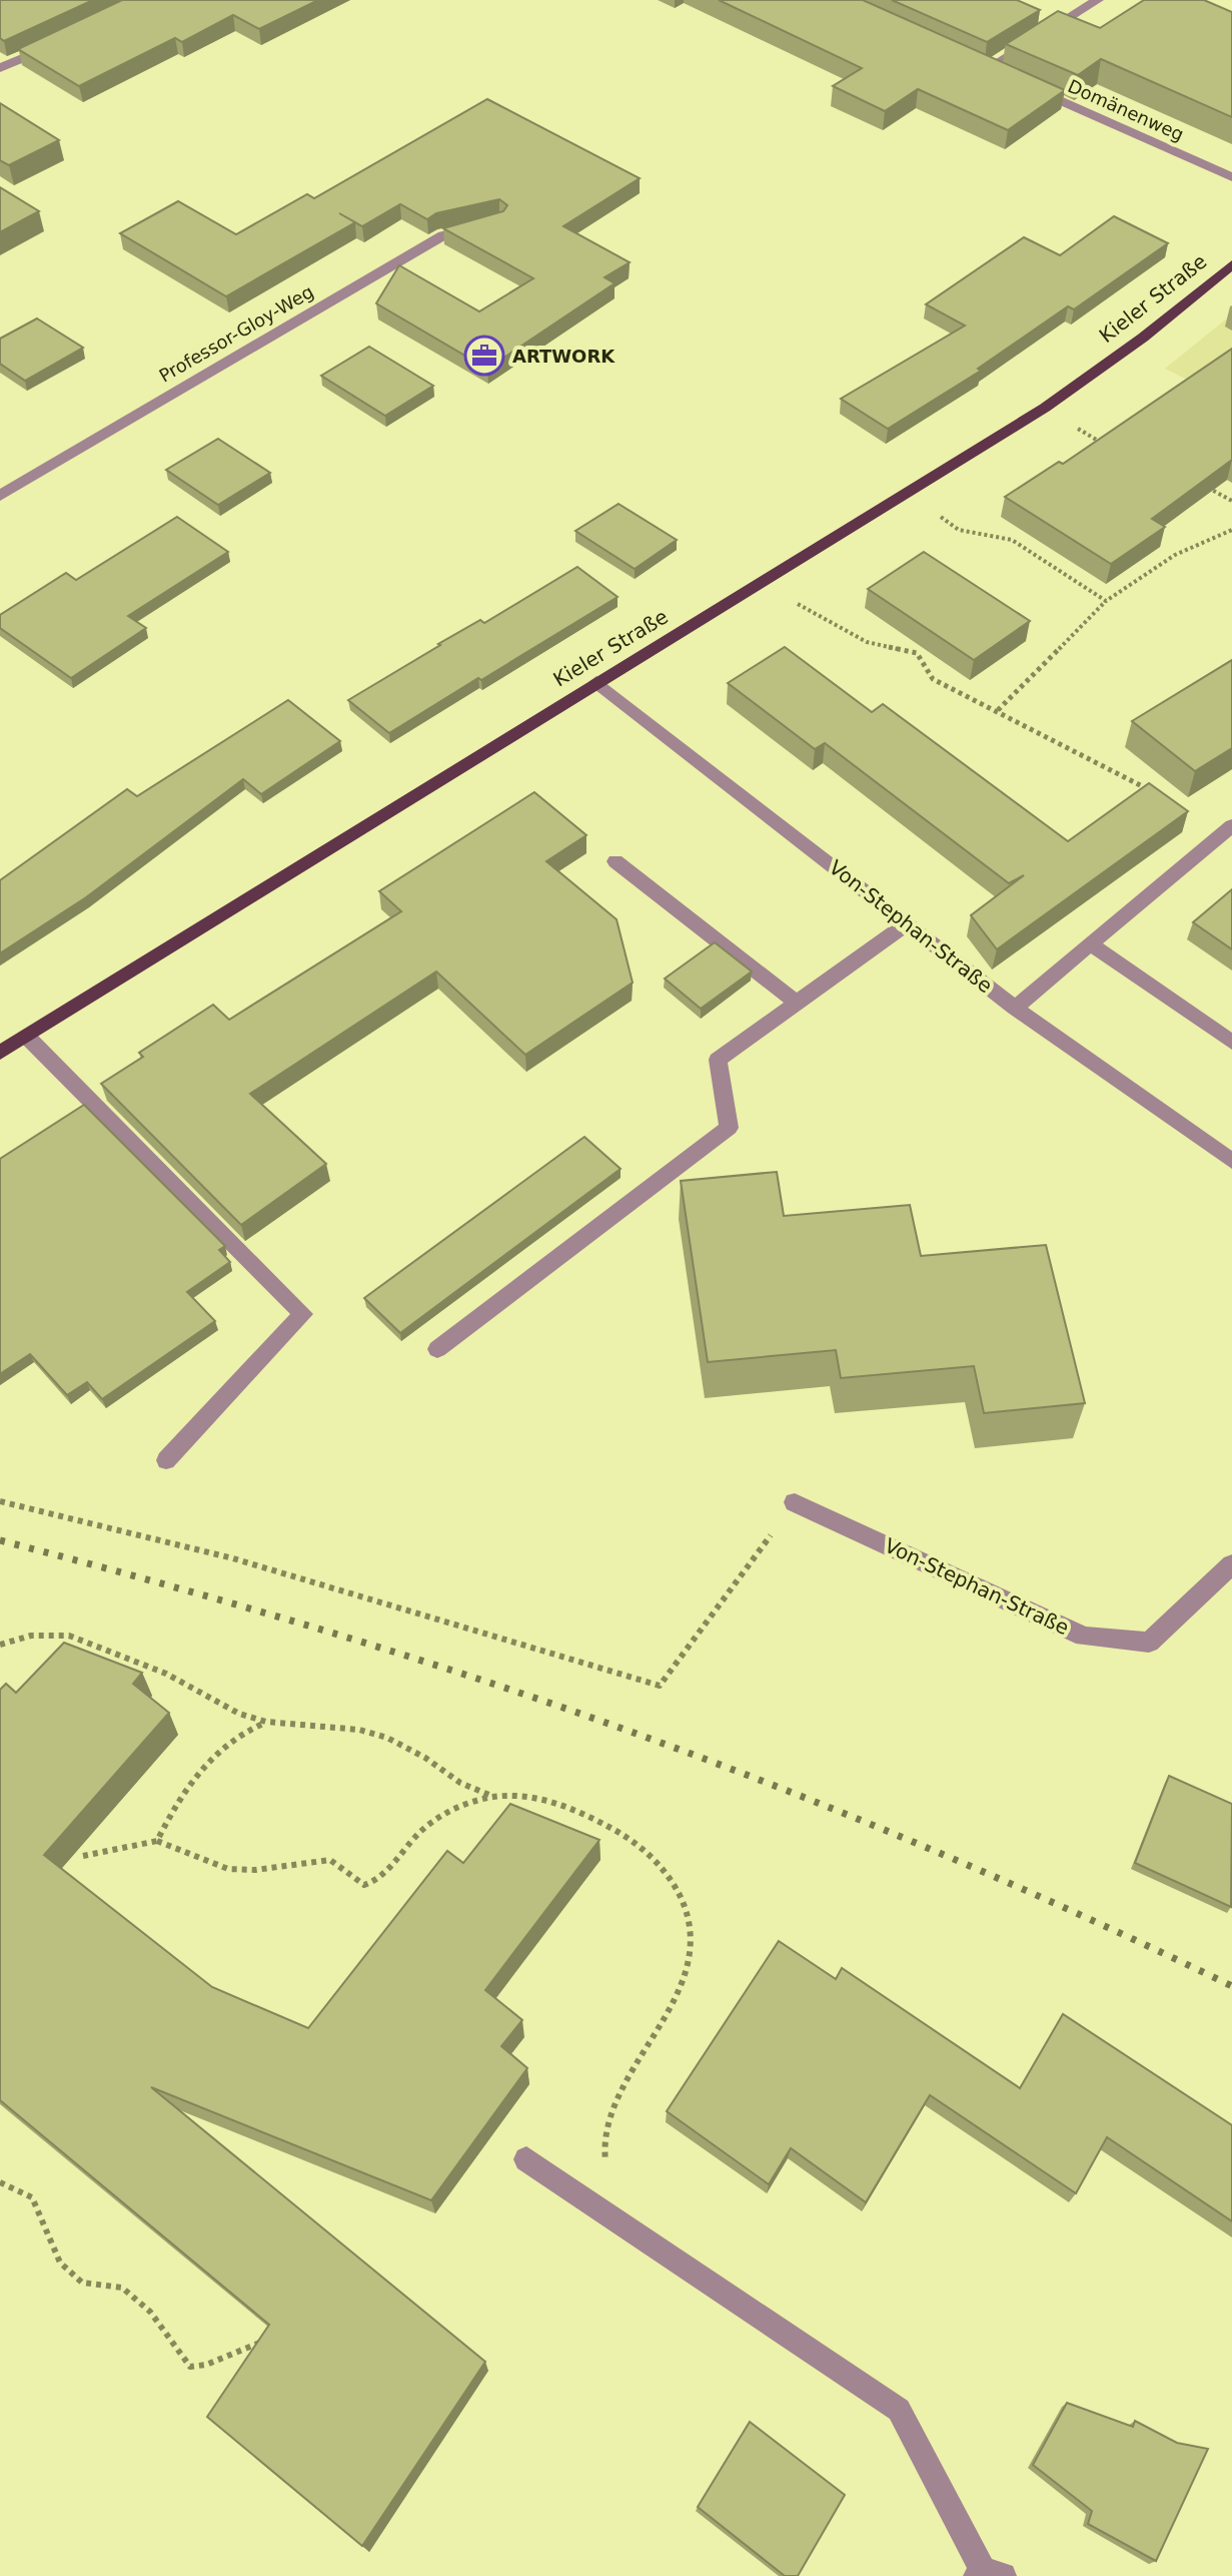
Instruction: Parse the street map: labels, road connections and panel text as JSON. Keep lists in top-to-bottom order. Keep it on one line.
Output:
{"streets":{"main road":["Kieler Straße"],"street":["Domänenweg","Professor-Gloy-Weg","Von-Stephan-Straße"]},"crossings":[["Kieler Straße","Von-Stephan-Straße"]],"places":{"office":["ARTWORK"]}}
